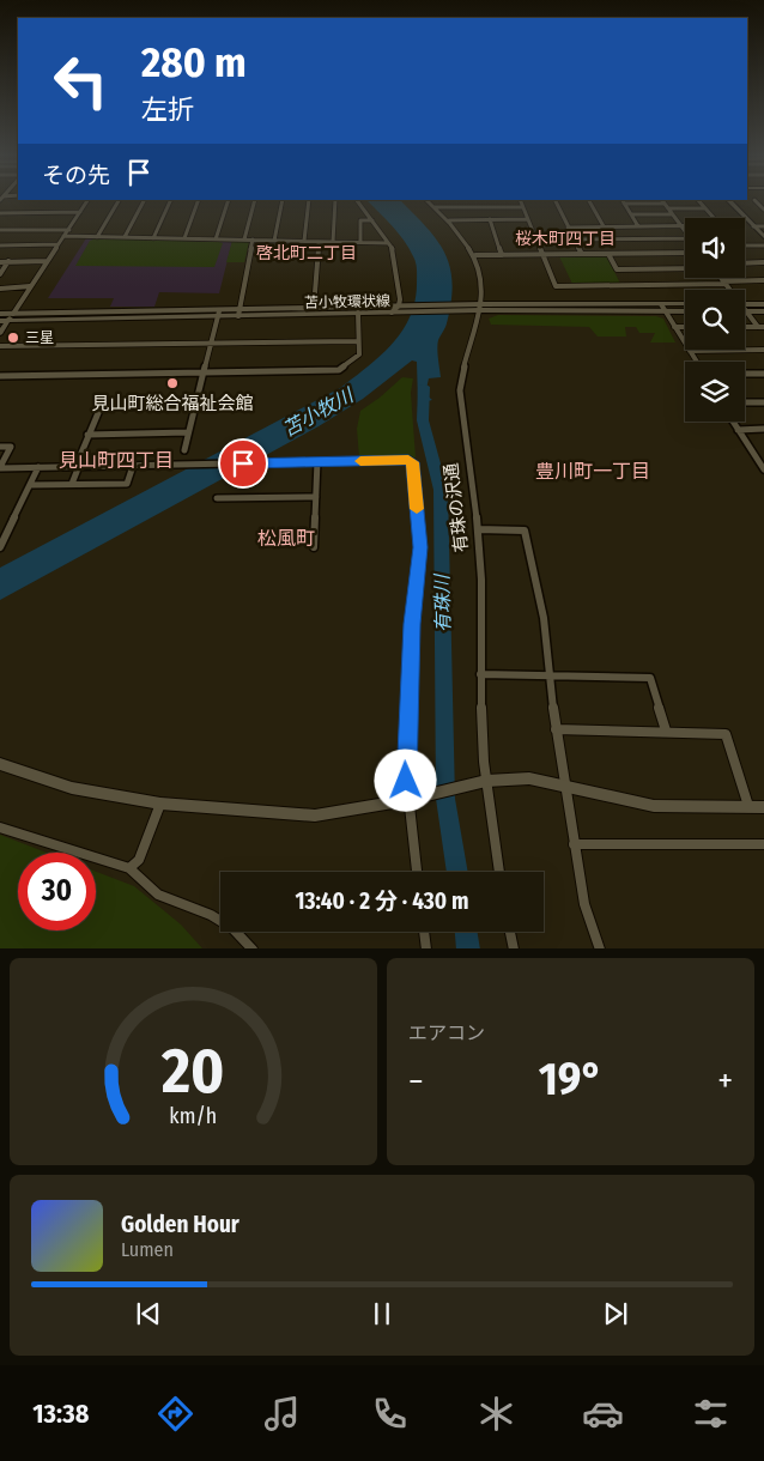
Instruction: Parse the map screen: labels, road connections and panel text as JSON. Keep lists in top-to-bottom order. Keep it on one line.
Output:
{"streets":{"main road":["苫小牧環状線"],"street":["有珠の沢通"]},"crossings":[["苫小牧環状線","有珠の沢通"]],"districts":["桜木町四丁目","啓北町二丁目","見山町四丁目","豊川町一丁目","松風町"],"water":["苫小牧川","有珠川"],"places":["三星","見山町総合福祉会館"],"page":{"turn":["280 m","左折"],"then":"その先","limit":"30","trip":"13:40 · 2 分 · 430 m","tile":"エアコン","heat":["−","19°","+"],"song":["Golden Hour","Lumen"],"tabs":"13:38","gauge":["20","km/h"]}}
